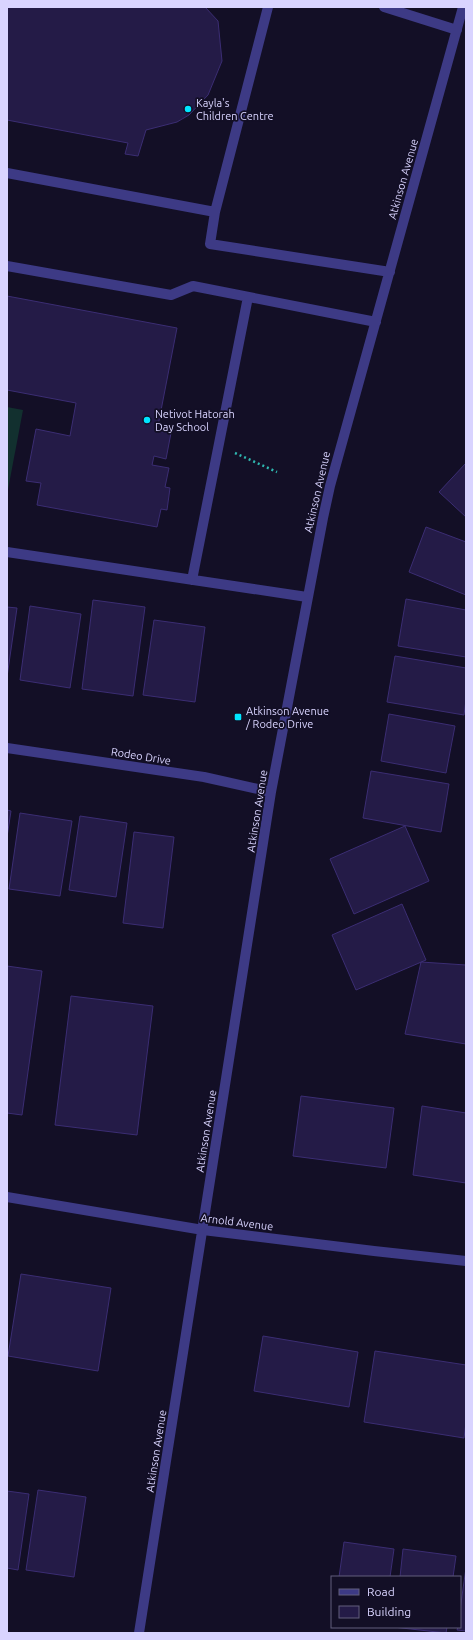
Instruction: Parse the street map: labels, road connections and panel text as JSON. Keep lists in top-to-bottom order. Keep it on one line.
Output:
{"streets":{"street":["Atkinson Avenue","Rodeo Drive","Arnold Avenue"]},"crossings":[["Atkinson Avenue","Rodeo Drive"],["Atkinson Avenue","Arnold Avenue"]],"places":{"other":["Kayla's Children Centre","Netivot Hatorah Day School"],"transit":["Atkinson Avenue / Rodeo Drive"]},"legend":["Road","Building"]}
